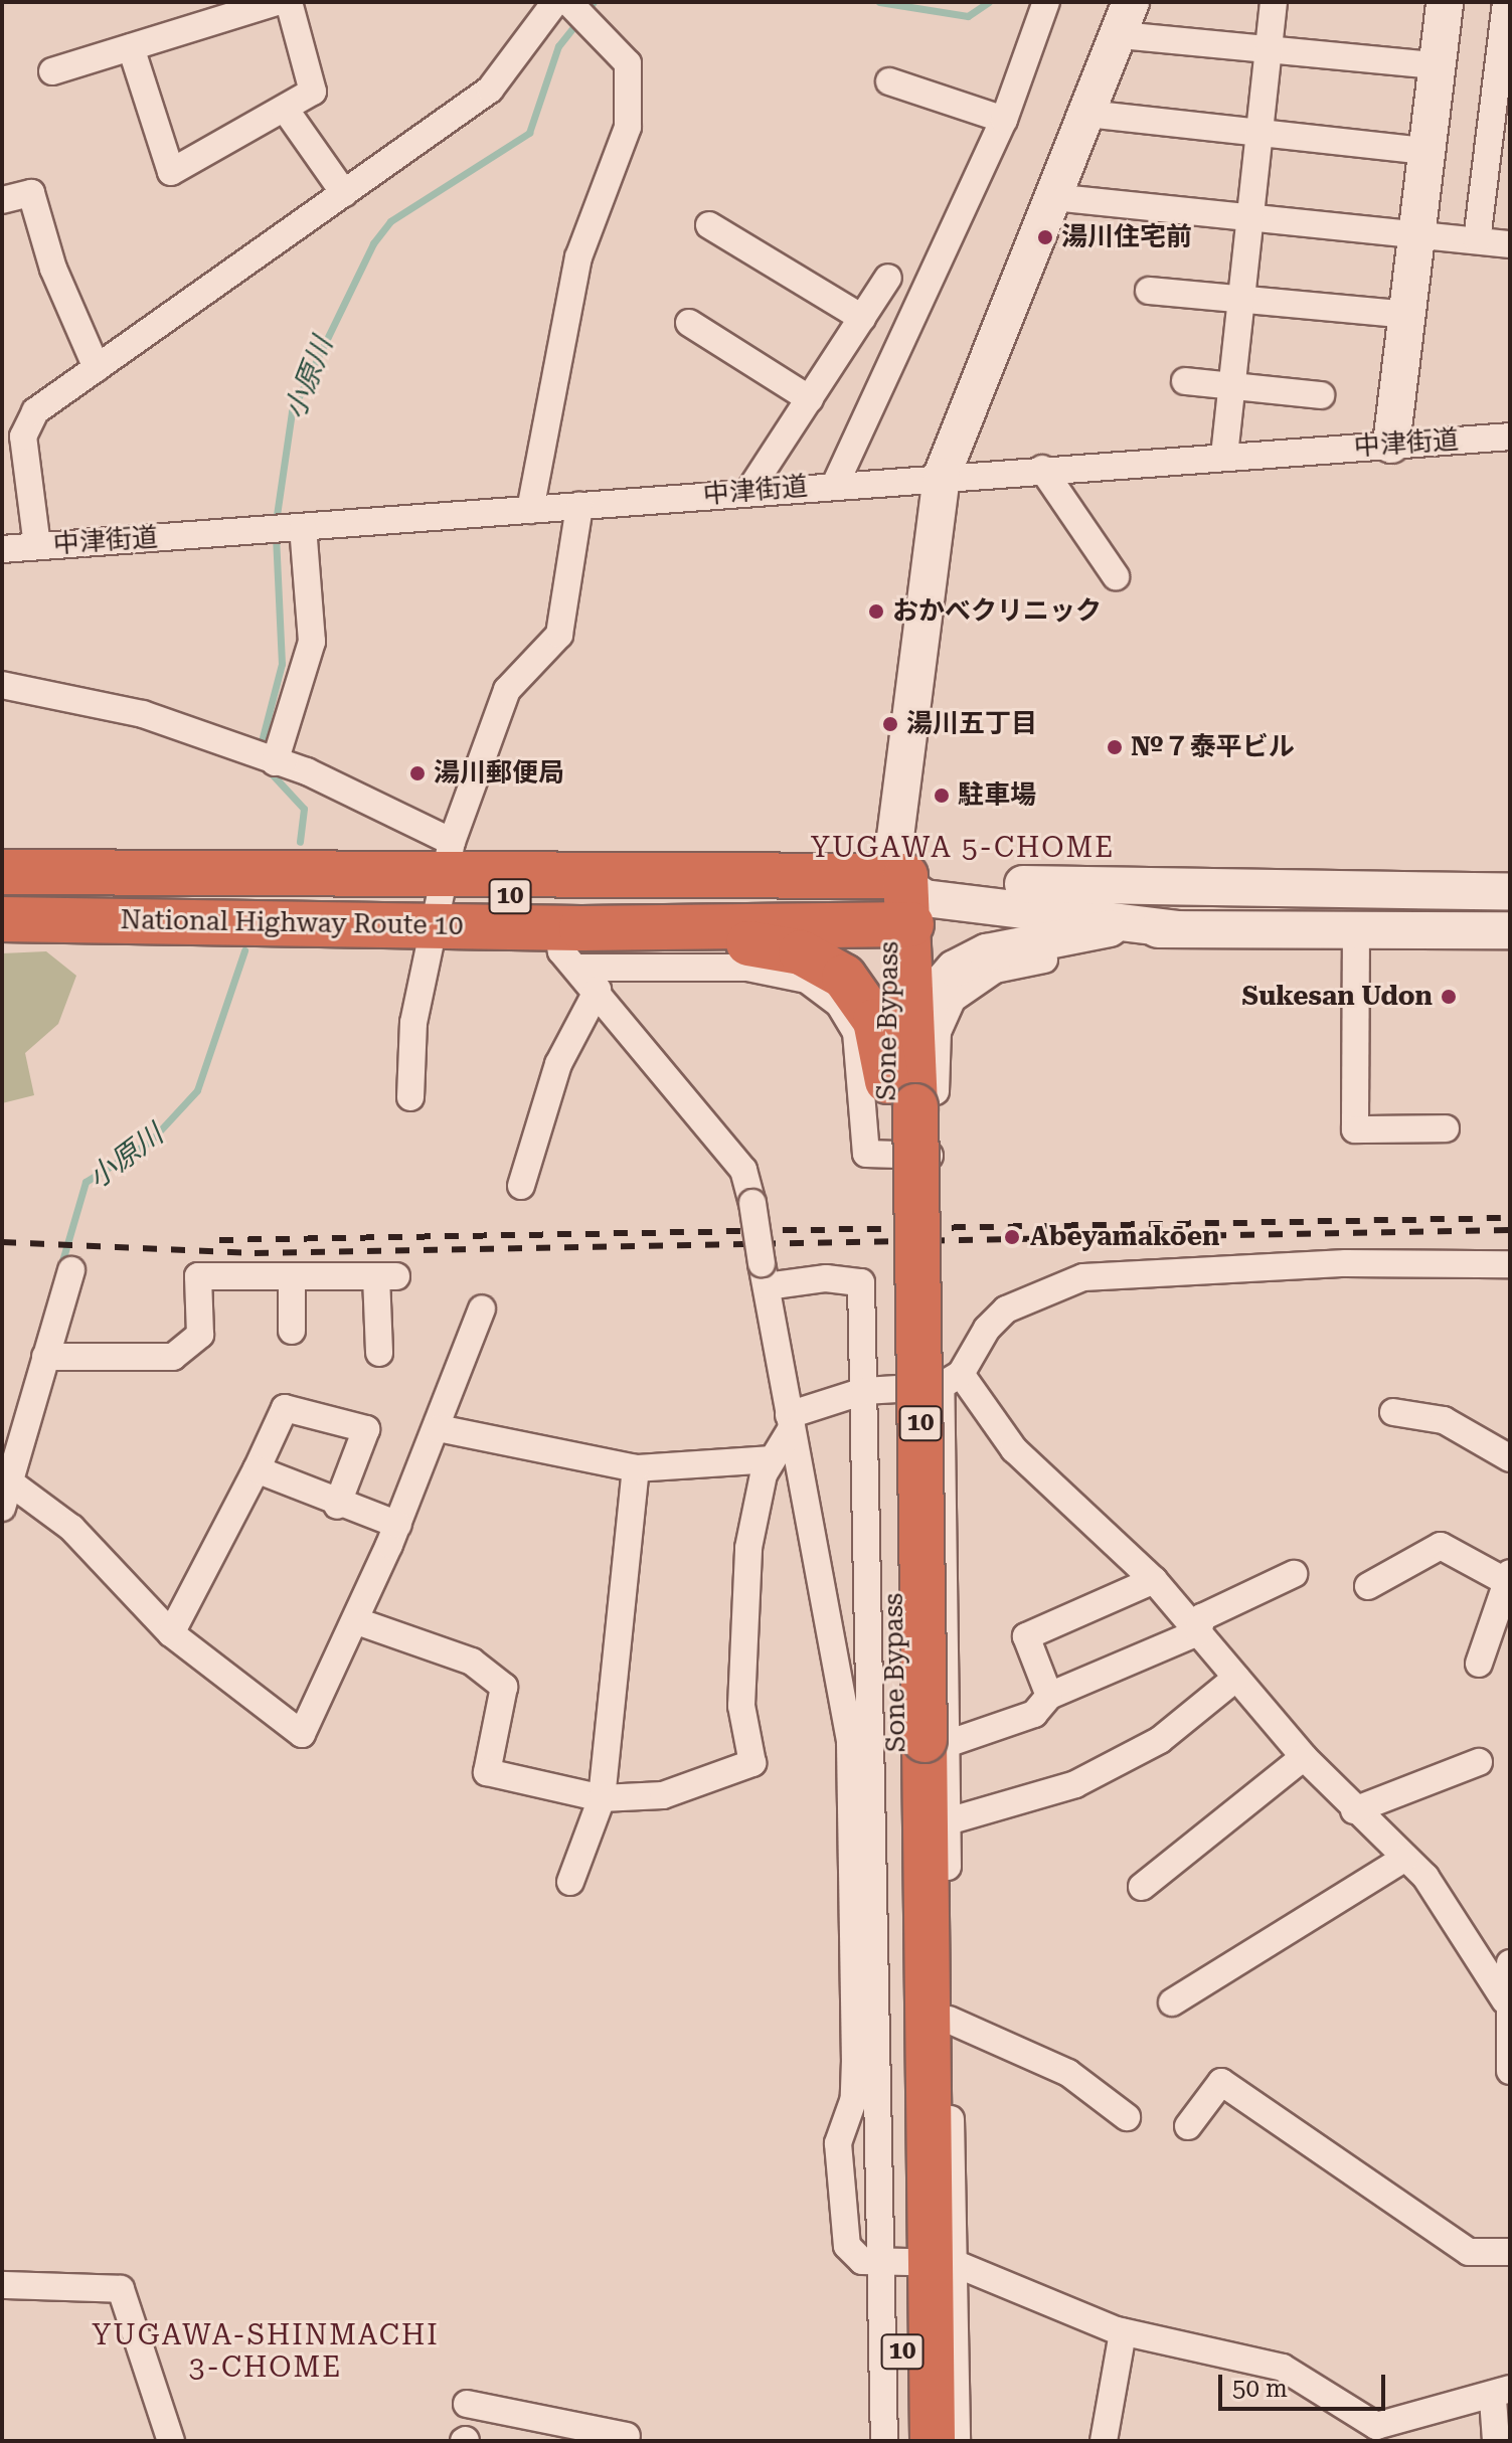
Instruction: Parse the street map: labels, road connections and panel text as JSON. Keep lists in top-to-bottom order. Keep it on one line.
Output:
{"streets":{"highway":["10","National Highway Route 10","Sone Bypass"],"street":["中津街道"]},"crossings":[["10","National Highway Route 10"],["10","Sone Bypass"],["National Highway Route 10","Sone Bypass"]],"districts":["YUGAWA 5-CHOME","YUGAWA-SHINMACHI 3-CHOME"],"water":["小原川"],"places":["湯川住宅前","おかべクリニック","湯川五丁目","№７泰平ビル","湯川郵便局","駐車場","Sukesan Udon","Abeyamakōen"],"scale_bar":"50 m"}
